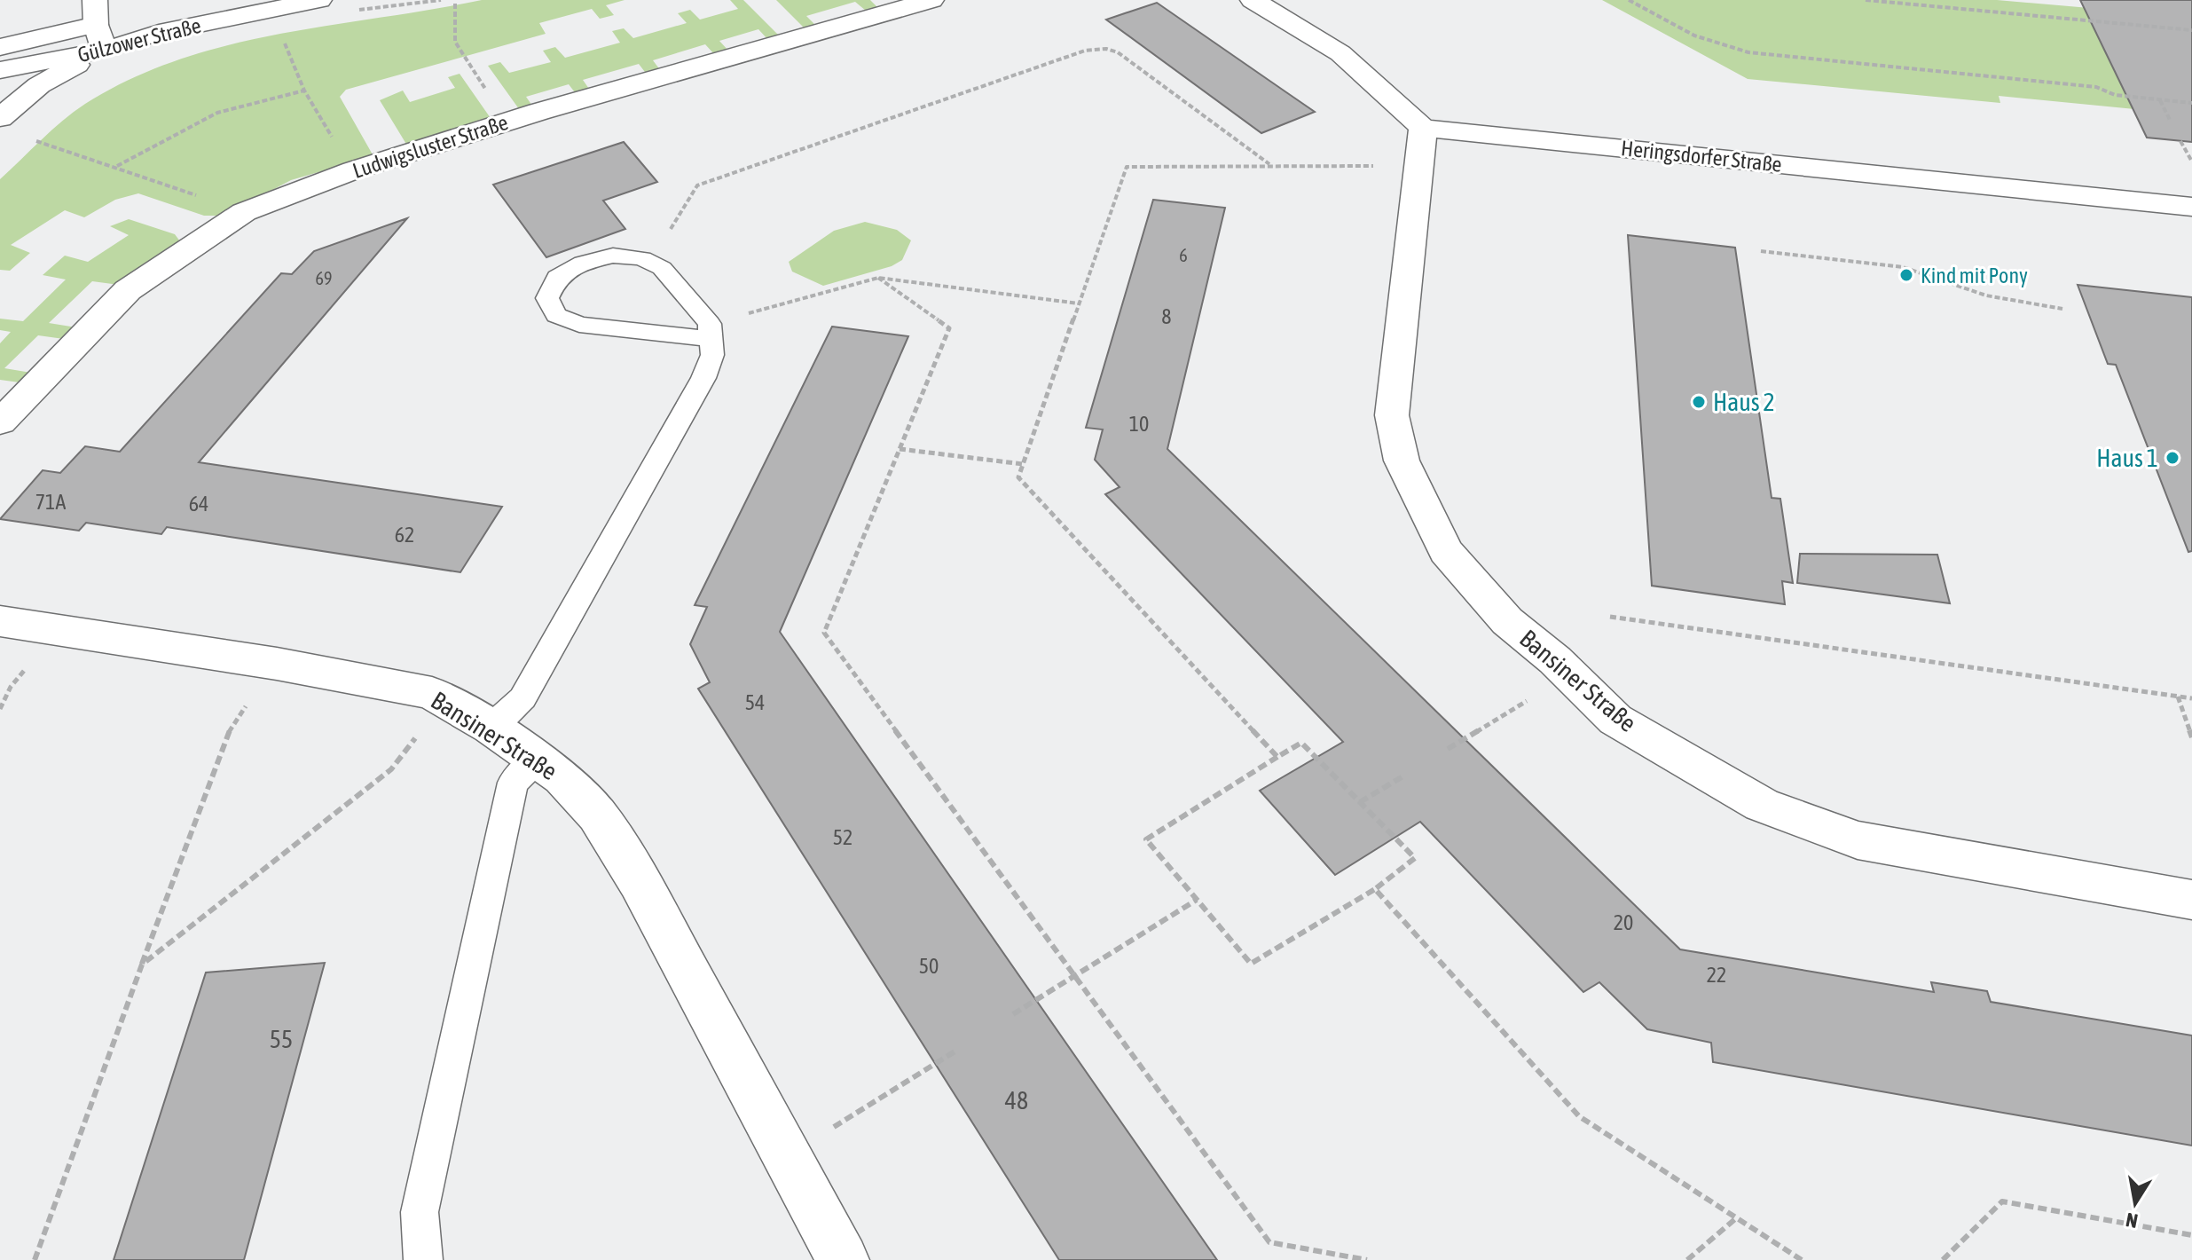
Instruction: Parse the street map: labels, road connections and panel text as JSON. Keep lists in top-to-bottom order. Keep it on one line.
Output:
{"streets":{"street":["Gülzower Straße","Ludwigsluster Straße","Heringsdorfer Straße","Bansiner Straße"]},"crossings":[["Heringsdorfer Straße","Bansiner Straße"]],"places":["Kind mit Pony","Haus 2","Haus 1"],"house_numbers":["6","69","8","10","71A","64","62","54","52","20","50","22","55","48"],"north":"bottom"}
